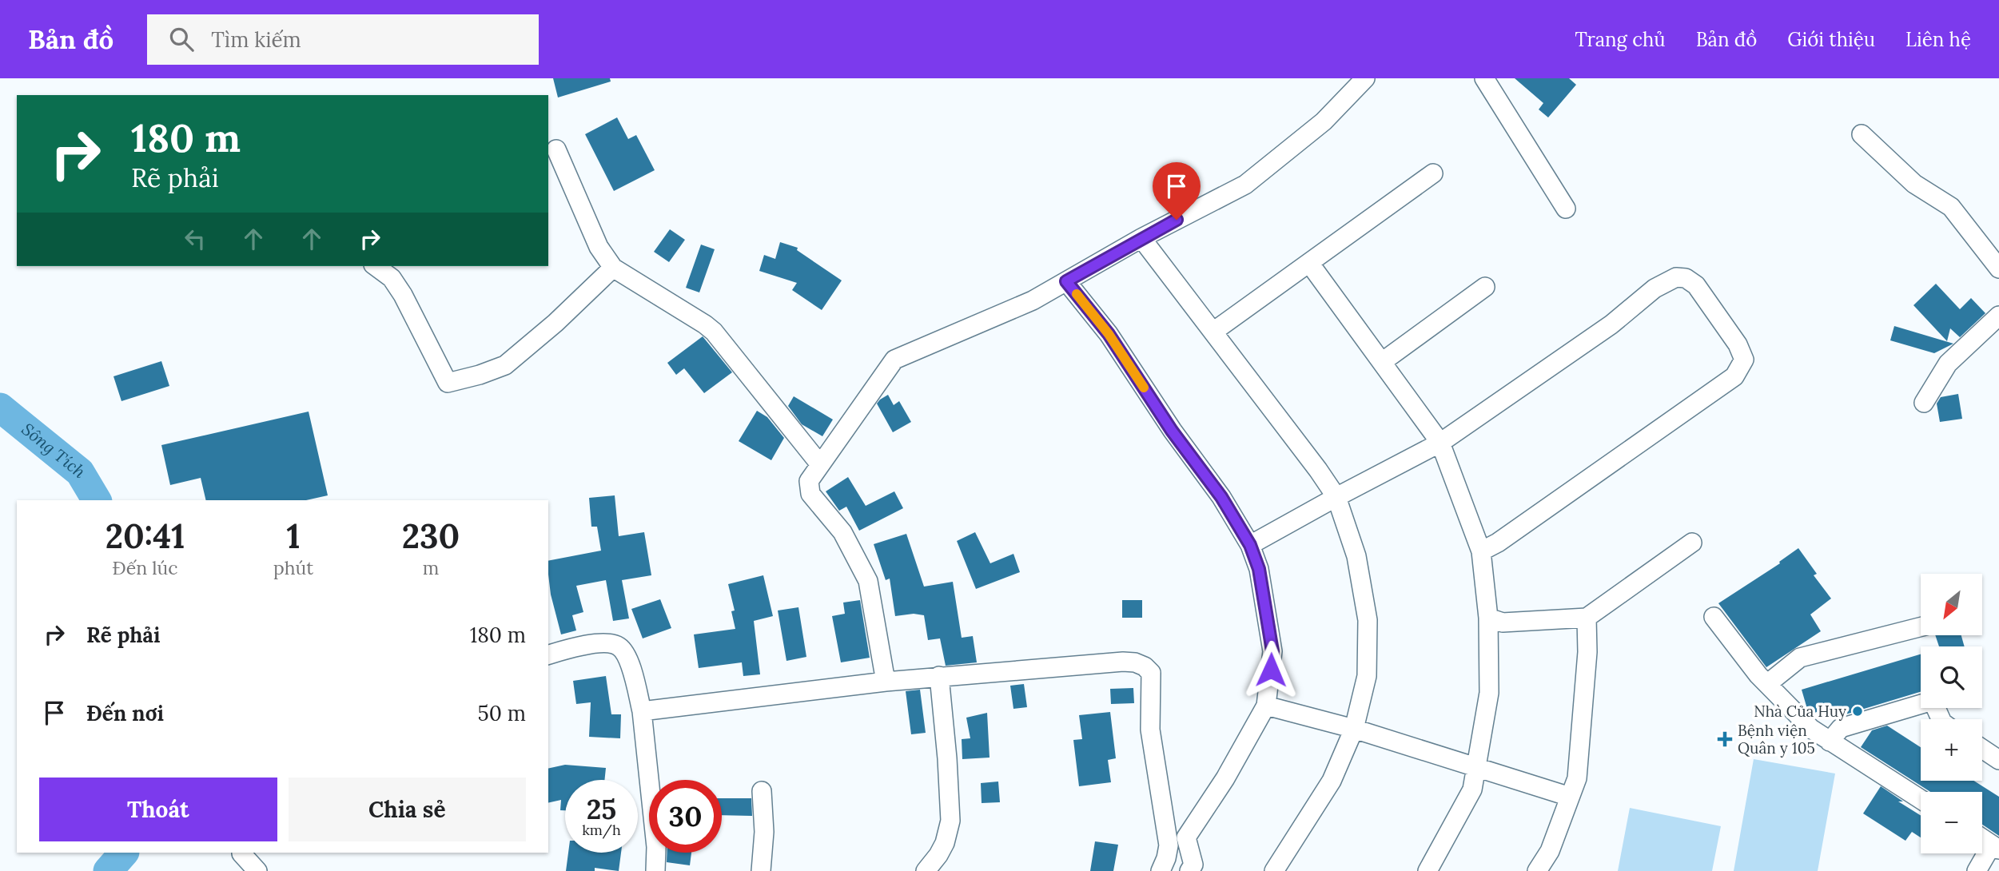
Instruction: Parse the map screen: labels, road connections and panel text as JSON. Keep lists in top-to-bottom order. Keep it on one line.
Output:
{"water":["Sông Tích"],"places":{"other":["Nhà Của Huy"],"health":["Bệnh viện Quân y 105"]},"north":"bottom left","page":{"header":"Bản đồ","search":"Tìm kiếm","nav":["Trang chủ","Bản đồ","Giới thiệu","Liên hệ"],"turn":["180 m","Rẽ phải"],"eta":["20:41","Đến lúc","1","phút","230","m"],"map_buttons":["+","−"],"list":[{"name":"Rẽ phải","value":"180 m"},{"name":"Đến nơi","value":"50 m"}],"buttons":["Thoát","Chia sẻ"],"speed":"25 km/h","limit":"30"}}
